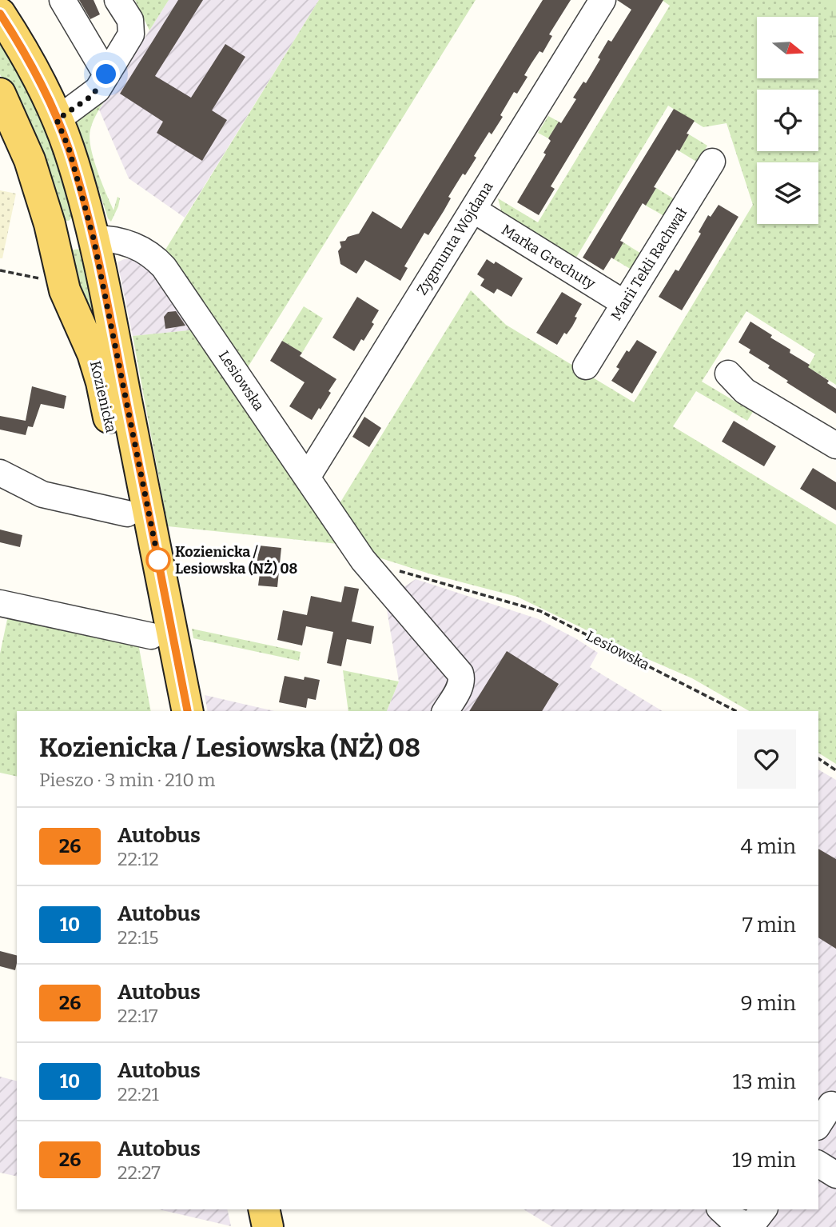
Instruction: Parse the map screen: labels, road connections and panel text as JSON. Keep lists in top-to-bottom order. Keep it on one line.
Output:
{"streets":{"main road":["Kozienicka"],"street":["Zygmunta Wojdana","Marka Grechuty","Marii Tekli Rachwał","Lesiowska"]},"crossings":[["Zygmunta Wojdana","Marka Grechuty"],["Zygmunta Wojdana","Lesiowska"],["Marka Grechuty","Marii Tekli Rachwał"],["Lesiowska","Kozienicka"]],"places":["Kozienicka / Lesiowska (NŻ) 08"],"lines":["bus line 26"],"north":"right","page":{"heading":["Kozienicka / Lesiowska (NŻ) 08","Pieszo · 3 min · 210 m"],"list":[{"mark":"26","name":"Autobus","note":"22:12","value":"4 min"},{"mark":"10","name":"Autobus","note":"22:15","value":"7 min"},{"mark":"26","name":"Autobus","note":"22:17","value":"9 min"},{"mark":"10","name":"Autobus","note":"22:21","value":"13 min"},{"mark":"26","name":"Autobus","note":"22:27","value":"19 min"}]}}
